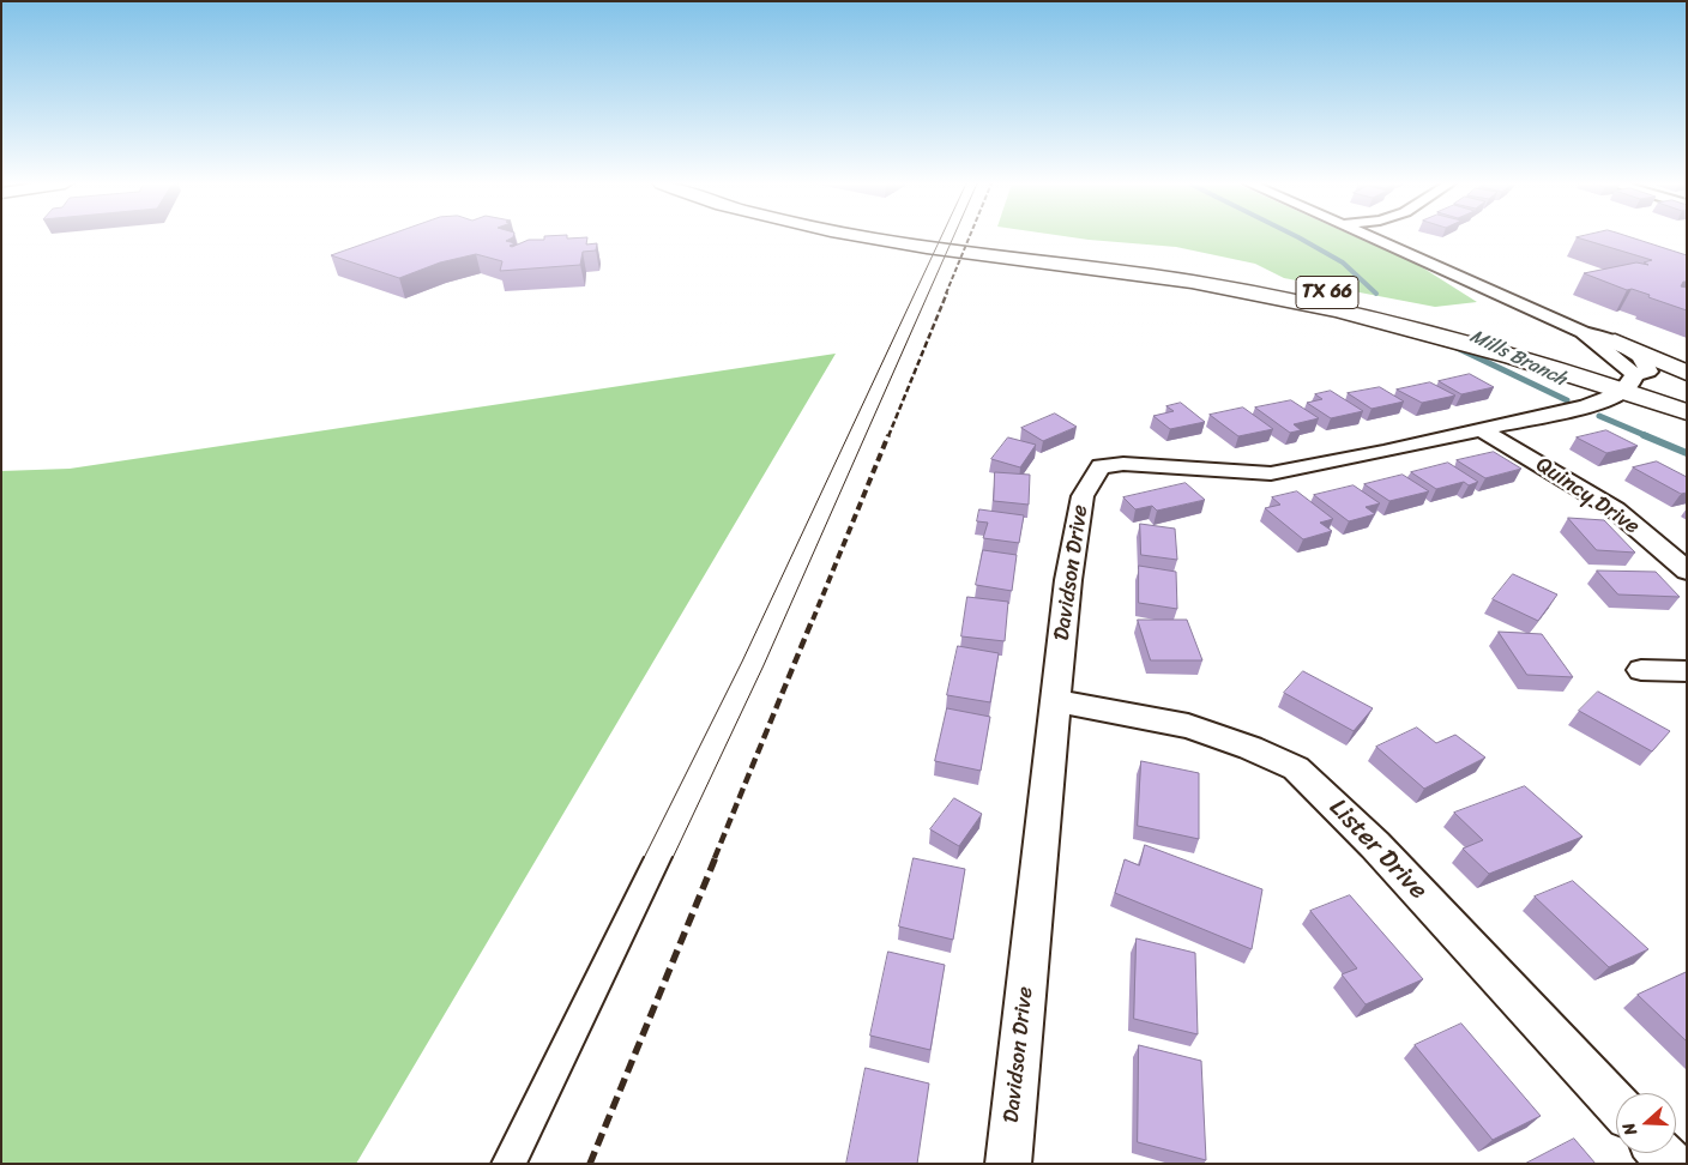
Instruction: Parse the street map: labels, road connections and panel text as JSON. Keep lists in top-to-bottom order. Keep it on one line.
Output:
{"streets":{"main road":["TX 66"],"street":["Quincy Drive","Davidson Drive","Lister Drive"]},"crossings":[["TX 66","Davidson Drive"],["Quincy Drive","Davidson Drive"],["Davidson Drive","Lister Drive"]],"water":["Mills Branch"],"north":"left"}
